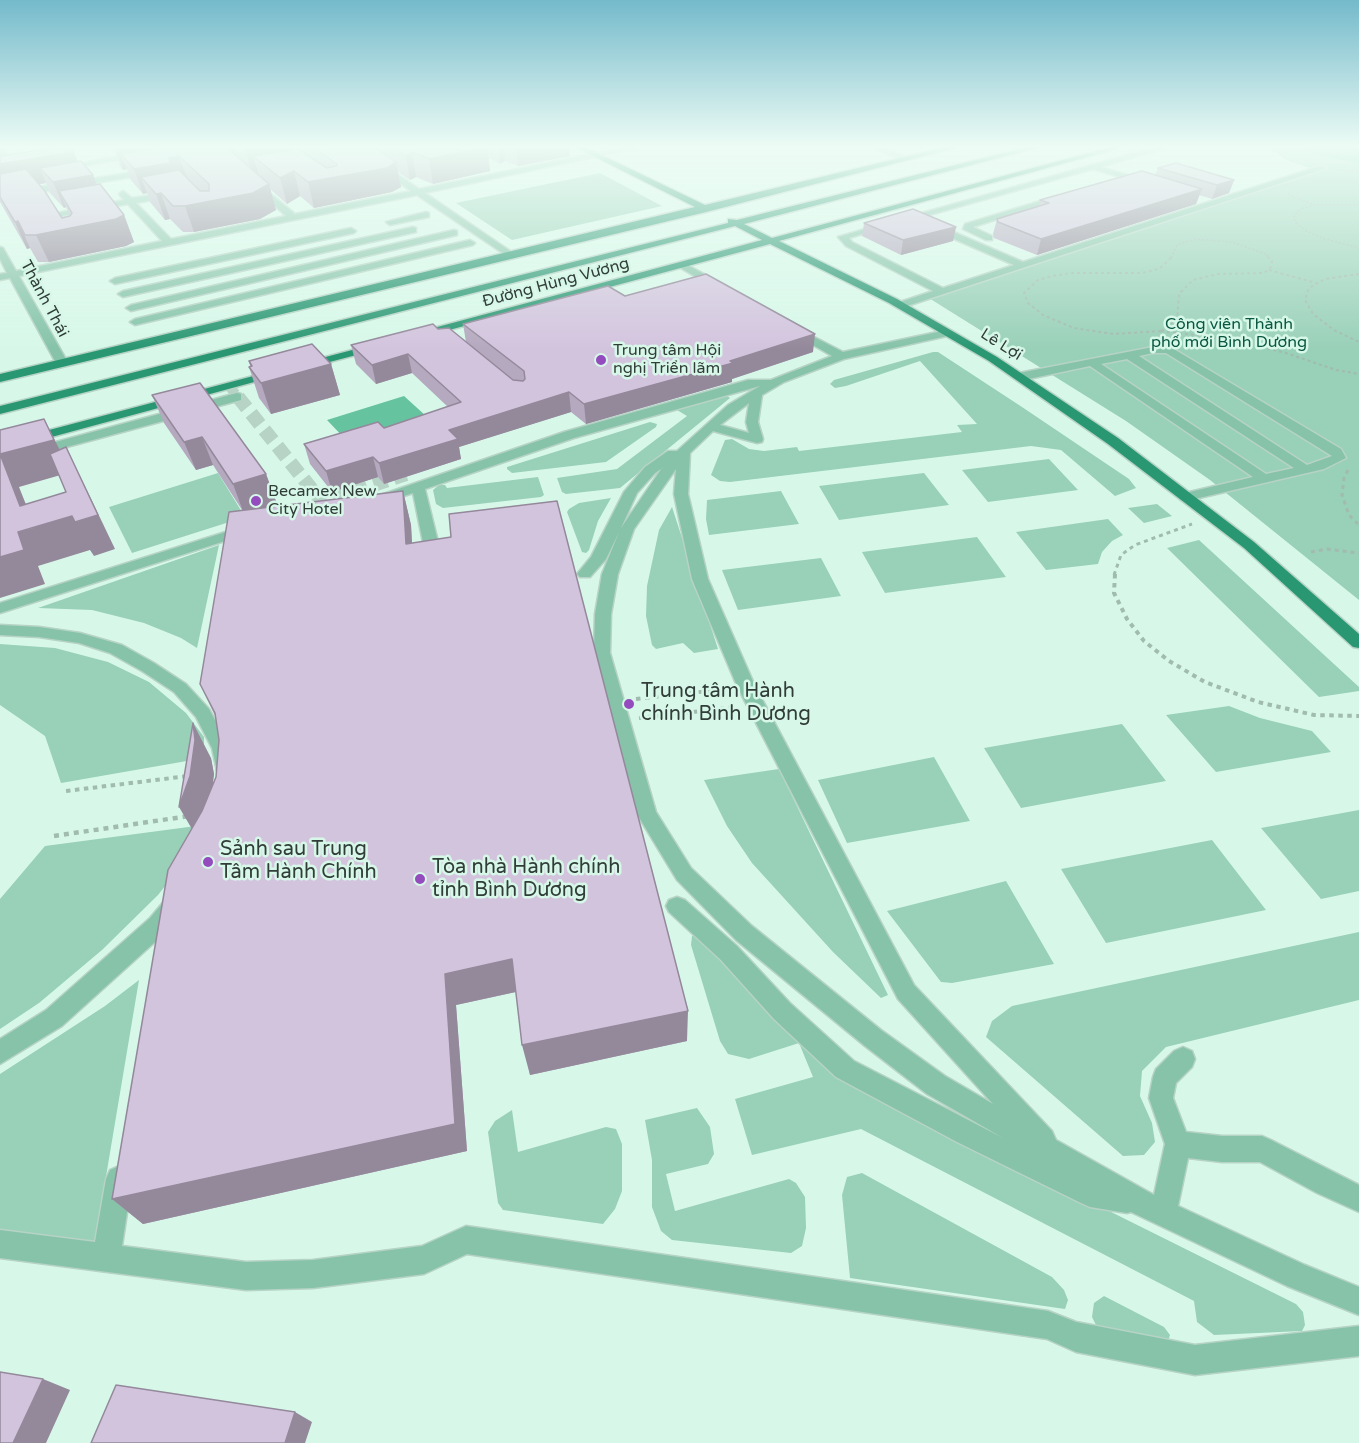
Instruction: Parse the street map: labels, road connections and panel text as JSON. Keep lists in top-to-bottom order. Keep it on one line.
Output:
{"streets":{"main road":["Đường Hùng Vương","Lê Lợi"],"street":["Thành Thái"]},"crossings":[["Đường Hùng Vương","Thành Thái"],["Đường Hùng Vương","Lê Lợi"]],"parks":["Công viên Thành phố mới Bình Dương"],"places":["Trung tâm Hội nghị Triển lãm","Becamex New City Hotel","Trung tâm Hành chính Bình Dương","Sảnh sau Trung Tâm Hành Chính","Tòa nhà Hành chính tỉnh Bình Dương"]}
